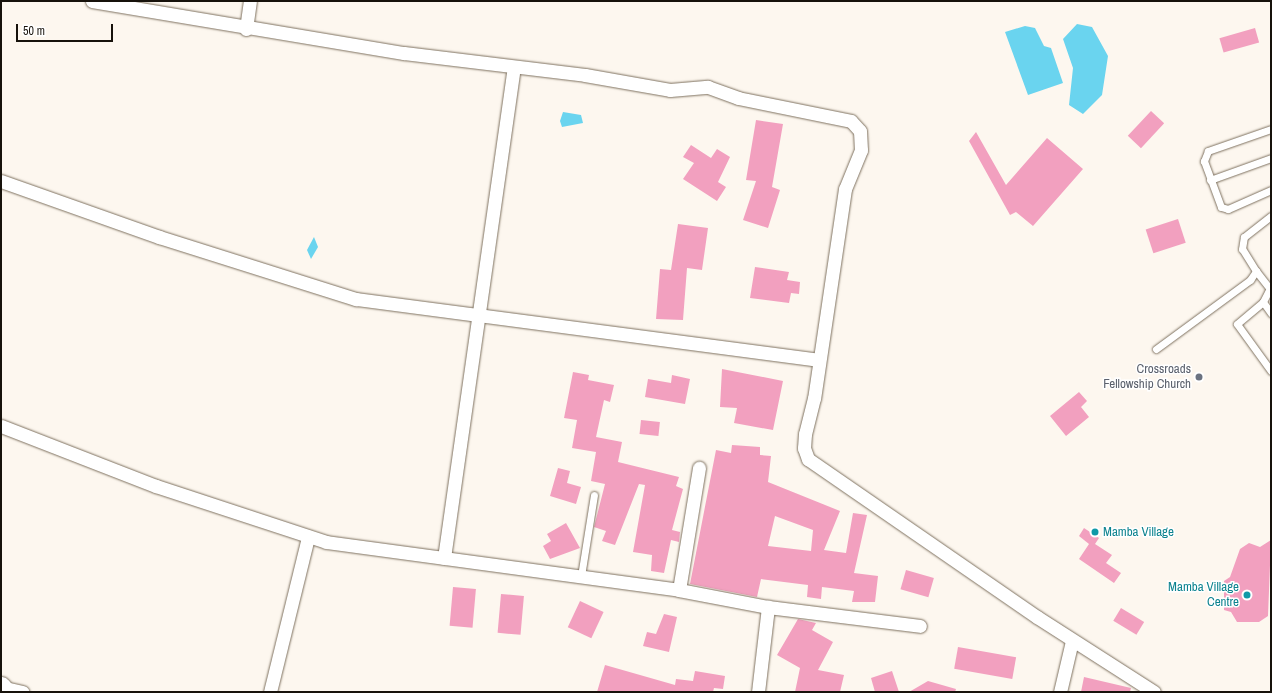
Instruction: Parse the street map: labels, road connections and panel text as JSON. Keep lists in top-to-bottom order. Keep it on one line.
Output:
{"places":["Crossroads Fellowship Church","Mamba Village","Mamba Village Centre"],"scale_bar":"50 m"}
